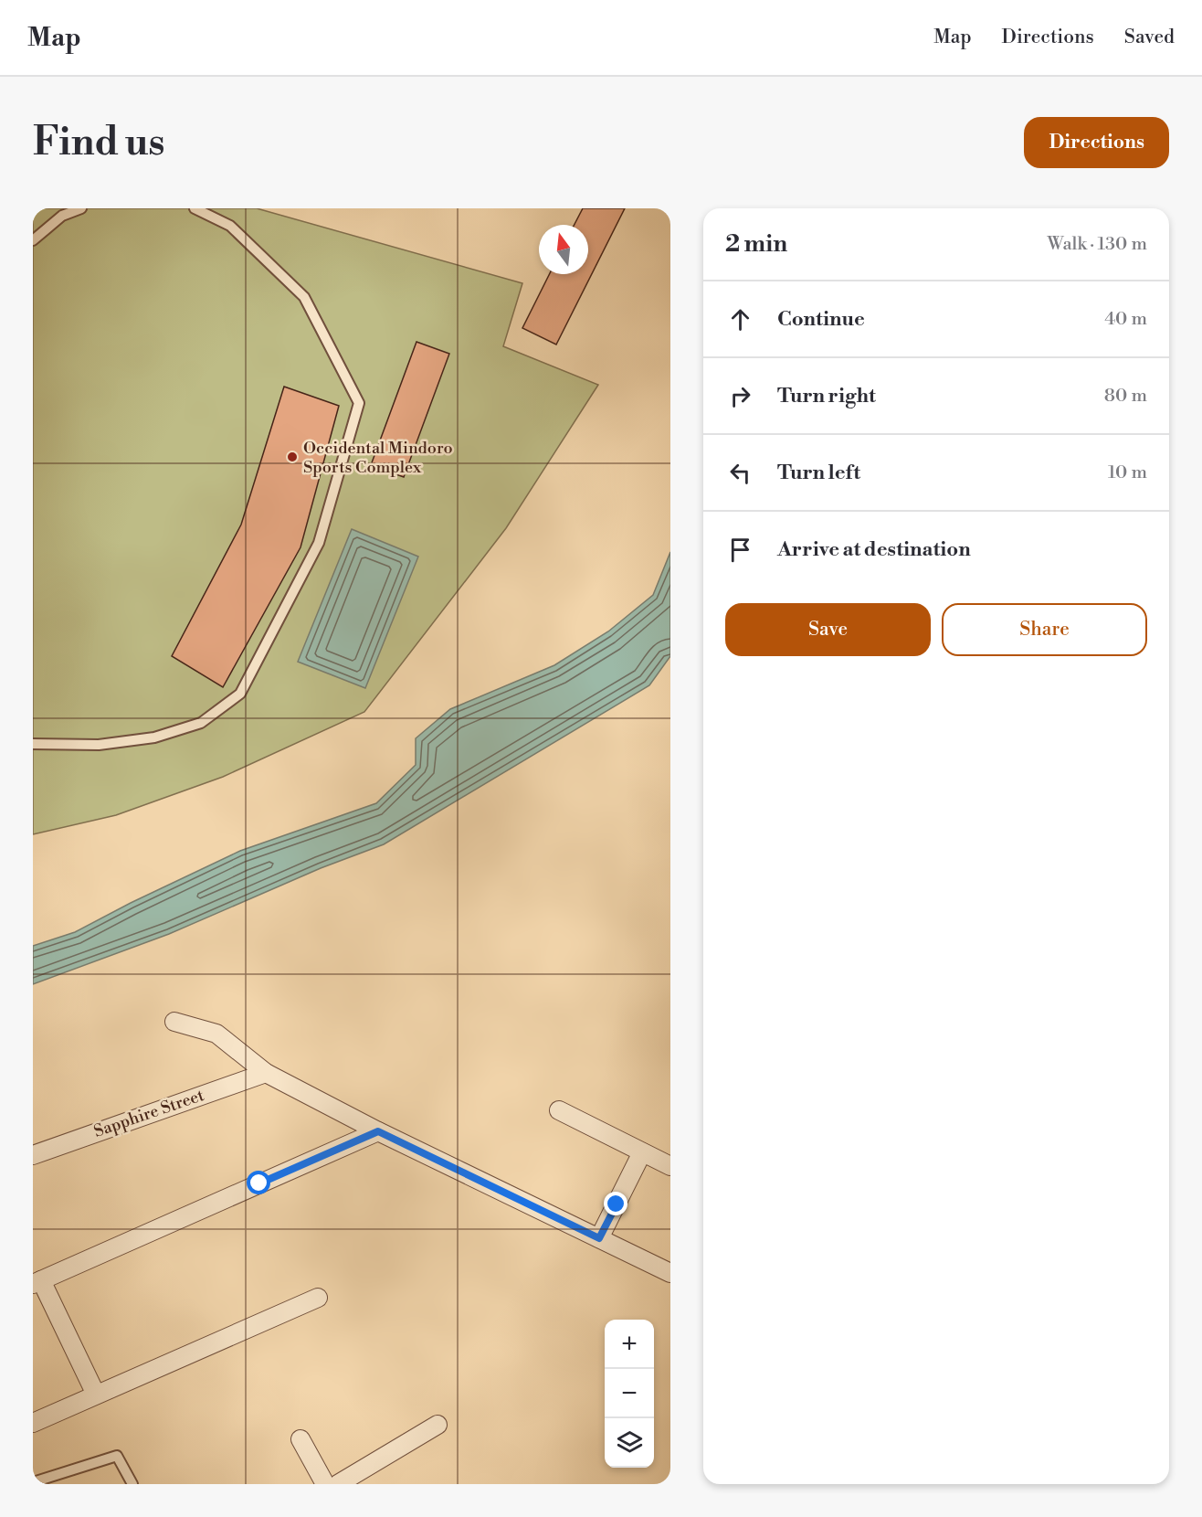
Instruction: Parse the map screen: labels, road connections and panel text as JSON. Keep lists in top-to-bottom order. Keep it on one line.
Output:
{"streets":{"street":["Sapphire Street"]},"places":["Occidental Mindoro Sports Complex"],"north":"top","page":{"header":"Map","nav":["Map","Directions","Saved"],"buttons":["Directions",["Save","Share"]],"title":"Find us","heading":["2 min","Walk · 130 m"],"list":[["Continue","40 m"],["Turn right","80 m"],["Turn left","10 m"],"Arrive at destination"],"map_buttons":["+","−"]}}
